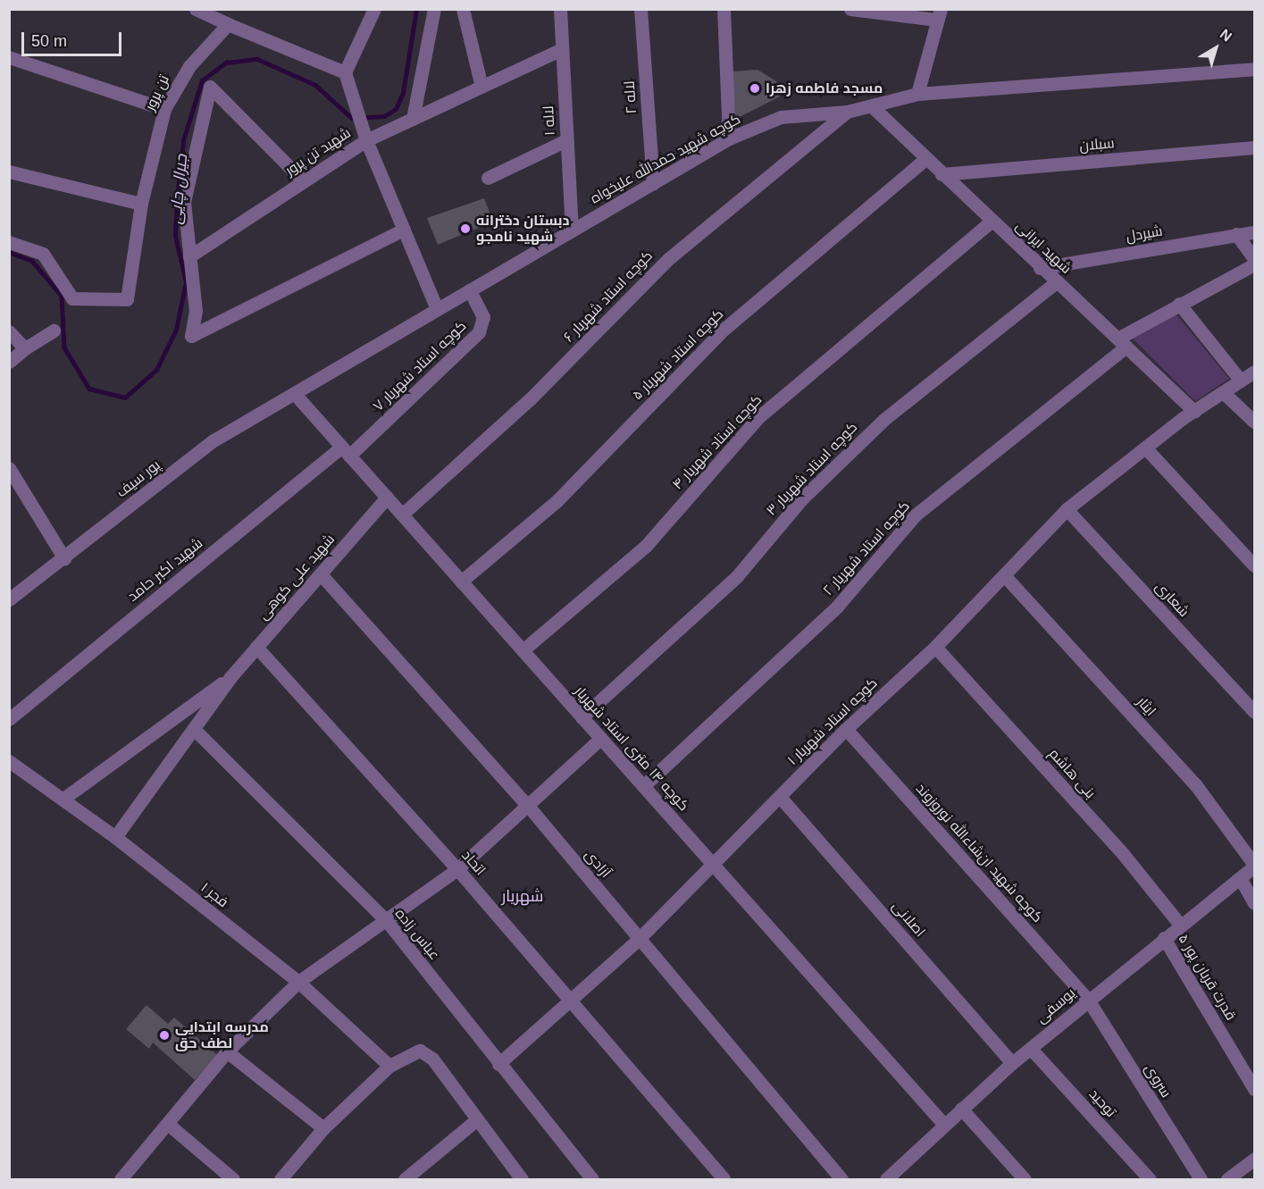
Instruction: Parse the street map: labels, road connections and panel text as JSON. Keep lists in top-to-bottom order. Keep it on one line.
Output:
{"streets":{"street":["تن پرور","لاله ۲","لاله ۱","سبلان","شهید تن پرور","کوچه شهید حمدالله علیخواه","شیردل","شهید ایرانی","کوچه استاد شهریار ۶","کوچه استاد شهریار ۵","کوچه استاد شهریار ۷","کوچه استاد شهریار ۴","کوچه استاد شهریار ۳","پور سیف","کوچه استاد شهریار ۲","شهید اکبر حامد","شهید علی کوهی","شعاری","ایثار","کوچه استاد شهریار ۱","کوچه ۱۴ متری استاد شهریار","بنی هاشم","کوچه شهید ان‌شاءالله نوروزوند","اتحاد","آزادی","فجر ۱","اصلانی","عباس زاده","قدرت قربان پور ۵","یوسفی","سروی","توحید"]},"crossings":[["لاله ۲","کوچه شهید حمدالله علیخواه"],["لاله ۱","کوچه شهید حمدالله علیخواه"],["سبلان","شهید ایرانی"],["شهید تن پرور","کوچه شهید حمدالله علیخواه"],["کوچه شهید حمدالله علیخواه","شهید ایرانی"],["کوچه شهید حمدالله علیخواه","کوچه استاد شهریار ۶"],["کوچه شهید حمدالله علیخواه","کوچه استاد شهریار ۷"],["کوچه شهید حمدالله علیخواه","پور سیف"],["کوچه شهید حمدالله علیخواه","کوچه ۱۴ متری استاد شهریار"],["شیردل","شهید ایرانی"],["شهید ایرانی","کوچه استاد شهریار ۵"],["شهید ایرانی","کوچه استاد شهریار ۴"],["شهید ایرانی","کوچه استاد شهریار ۳"],["شهید ایرانی","کوچه استاد شهریار ۲"],["شهید ایرانی","کوچه استاد شهریار ۱"],["کوچه استاد شهریار ۶","کوچه ۱۴ متری استاد شهریار"],["کوچه استاد شهریار ۵","کوچه ۱۴ متری استاد شهریار"],["کوچه استاد شهریار ۷","شهید اکبر حامد"],["کوچه استاد شهریار ۷","کوچه ۱۴ متری استاد شهریار"],["کوچه استاد شهریار ۴","کوچه ۱۴ متری استاد شهریار"],["کوچه استاد شهریار ۳","کوچه ۱۴ متری استاد شهریار"],["پور سیف","کوچه ۱۴ متری استاد شهریار"],["کوچه استاد شهریار ۲","کوچه ۱۴ متری استاد شهریار"],["شهید اکبر حامد","کوچه ۱۴ متری استاد شهریار"],["شهید علی کوهی","کوچه ۱۴ متری استاد شهریار"],["شهید علی کوهی","اتحاد"],["شهید علی کوهی","آزادی"],["شهید علی کوهی","فجر ۱"],["شهید علی کوهی","عباس زاده"],["شعاری","کوچه استاد شهریار ۱"],["ایثار","کوچه استاد شهریار ۱"],["ایثار","یوسفی"],["کوچه استاد شهریار ۱","کوچه ۱۴ متری استاد شهریار"],["کوچه استاد شهریار ۱","بنی هاشم"],["کوچه استاد شهریار ۱","کوچه شهید ان‌شاءالله نوروزوند"],["کوچه استاد شهریار ۱","اتحاد"],["کوچه استاد شهریار ۱","آزادی"],["کوچه استاد شهریار ۱","اصلانی"],["کوچه استاد شهریار ۱","عباس زاده"],["کوچه ۱۴ متری استاد شهریار","یوسفی"],["بنی هاشم","یوسفی"],["کوچه شهید ان‌شاءالله نوروزوند","یوسفی"],["کوچه شهید ان‌شاءالله نوروزوند","سروی"],["اصلانی","یوسفی"],["قدرت قربان پور ۵","یوسفی"],["یوسفی","سروی"],["یوسفی","توحید"]],"districts":["شهریار"],"water":["جیرال چایی"],"places":["مسجد فاطمه زهرا","دبستان دخترانه شهید نامجو","مدرسه ابتدایی لطف حق"],"scale_bar":"50 m","north":"top right"}
